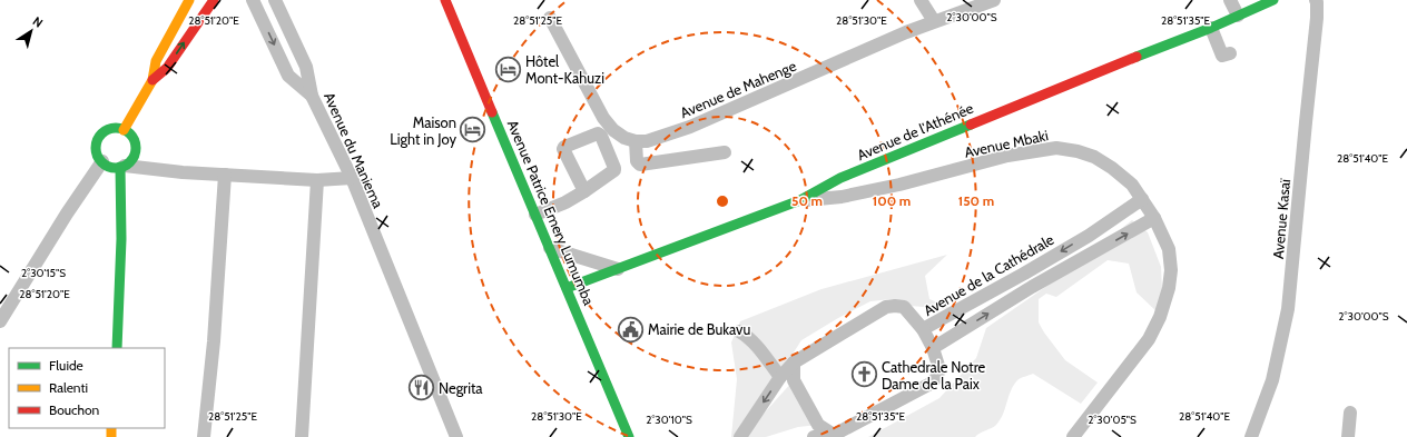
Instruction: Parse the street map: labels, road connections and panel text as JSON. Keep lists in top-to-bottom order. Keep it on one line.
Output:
{"streets":{"street":["Avenue de Mahenge","Avenue de l'Athénée","Avenue Mbaki","Avenue du Maniema","Avenue Patrice Emery Lumumba","Avenue Kasaï","Avenue de la Cathédrale"]},"crossings":[["Avenue de l'Athénée","Avenue Mbaki"],["Avenue de l'Athénée","Avenue Patrice Emery Lumumba"],["Avenue Mbaki","Avenue de la Cathédrale"]],"places":{"hotel":["Hôtel Mont-Kahuzi","Maison Light in Joy"],"public building":["Mairie de Bukavu"],"church":["Cathedrale Notre Dame de la Paix"],"restaurant":["Negrita"]},"legend":["Fluide","Ralenti","Bouchon"],"north":"top right","coordinates":["2°30'00\"S","28°51'20\"E","28°51'25\"E","28°51'30\"E","28°51'35\"E","28°51'40\"E","2°30'15\"S","2°30'10\"S","2°30'05\"S"],"rings":["50 m","100 m","150 m"]}
